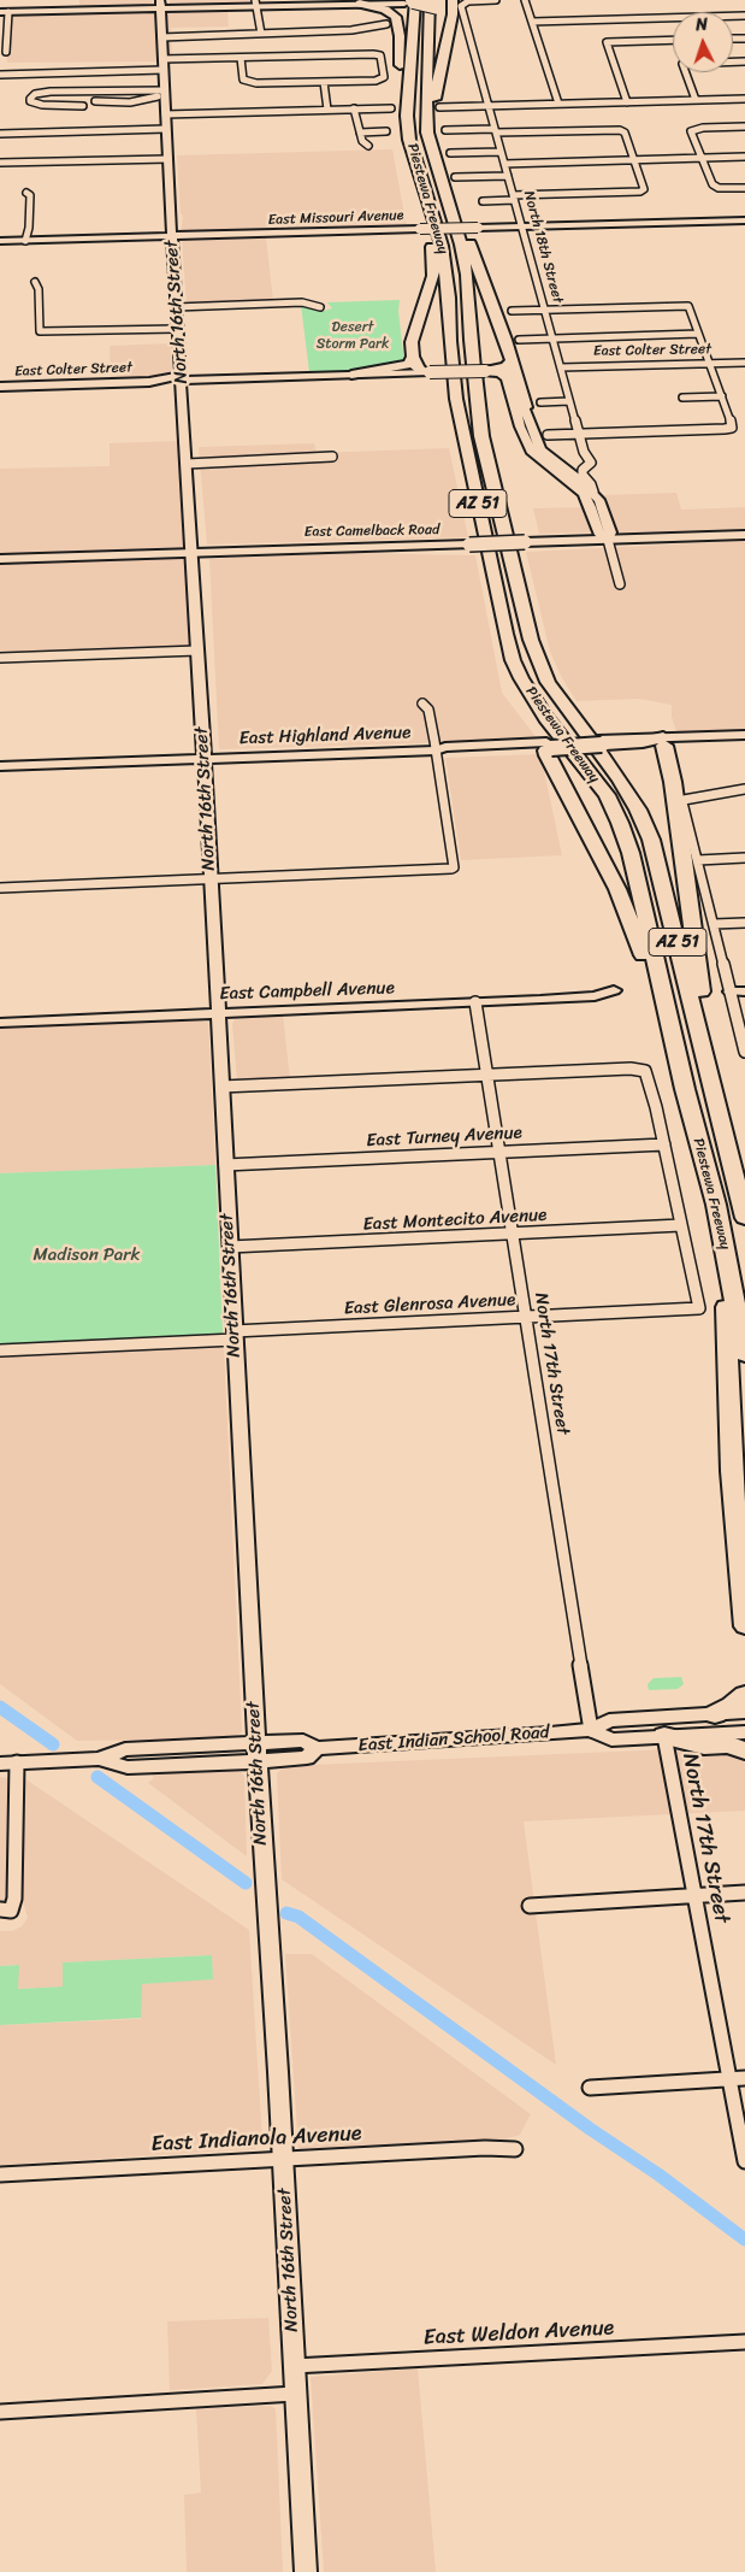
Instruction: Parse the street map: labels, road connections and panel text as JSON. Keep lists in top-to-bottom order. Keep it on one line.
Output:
{"streets":{"highway":["Piestewa Freeway","AZ 51"],"main road":["East Missouri Avenue","North 18th Street","North 16th Street","East Colter Street","East Camelback Road","East Highland Avenue","East Campbell Avenue","East Indian School Road"],"street":["East Turney Avenue","East Montecito Avenue","East Glenrosa Avenue","North 17th Street","East Indianola Avenue","East Weldon Avenue"]},"crossings":[["East Missouri Avenue","North 18th Street"],["East Missouri Avenue","North 16th Street"],["North 18th Street","East Colter Street"],["North 18th Street","East Camelback Road"],["North 16th Street","East Colter Street"],["North 16th Street","East Camelback Road"],["North 16th Street","East Highland Avenue"],["North 16th Street","East Campbell Avenue"],["North 16th Street","East Turney Avenue"],["North 16th Street","East Montecito Avenue"],["North 16th Street","East Glenrosa Avenue"],["North 16th Street","East Indian School Road"],["North 16th Street","East Indianola Avenue"],["North 16th Street","East Weldon Avenue"],["East Campbell Avenue","North 17th Street"],["East Turney Avenue","North 17th Street"],["East Montecito Avenue","East Glenrosa Avenue"],["East Montecito Avenue","North 17th Street"],["East Glenrosa Avenue","North 17th Street"],["North 17th Street","East Indian School Road"]],"parks":["Desert Storm Park","Madison Park"],"north":"top"}
